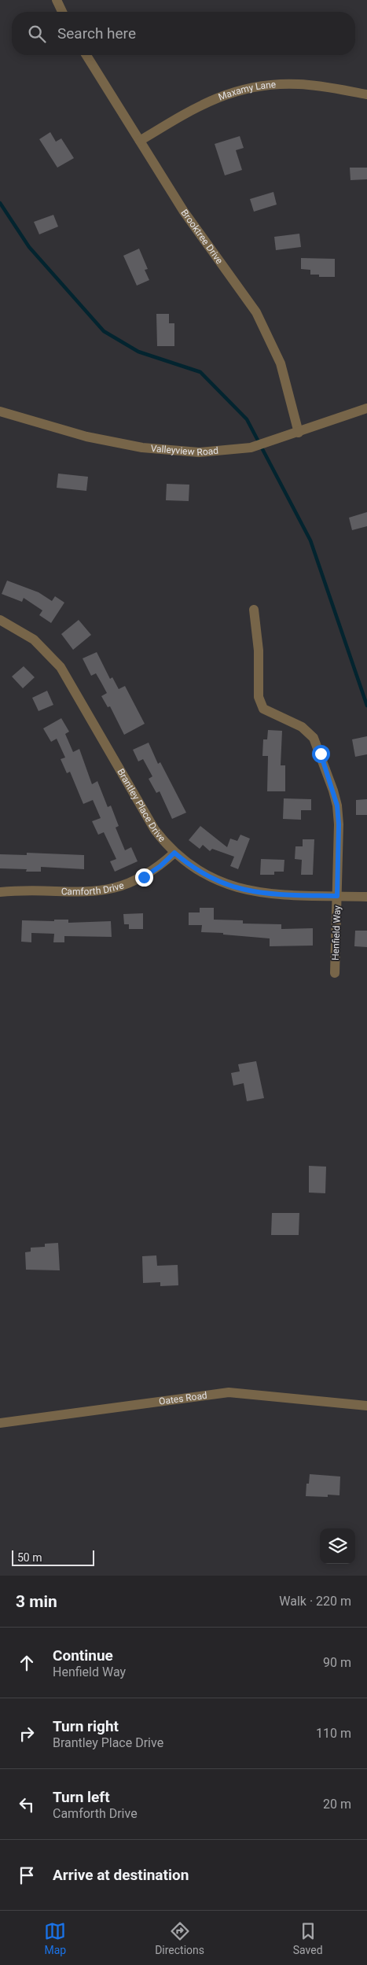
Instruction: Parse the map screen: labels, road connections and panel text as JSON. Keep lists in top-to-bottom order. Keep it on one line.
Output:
{"streets":{"street":["Maxamy Lane","Brooktree Drive","Valleyview Road","Brantley Place Drive","Camforth Drive","Henfield Way","Oates Road"]},"crossings":[["Maxamy Lane","Brooktree Drive"],["Brooktree Drive","Valleyview Road"],["Brantley Place Drive","Camforth Drive"],["Brantley Place Drive","Henfield Way"]],"scale_bar":"50 m","page":{"search":"Search here","scale":"50 m","heading":["3 min","Walk · 220 m"],"list":[["Continue","Henfield Way","90 m"],["Turn right","Brantley Place Drive","110 m"],["Turn left","Camforth Drive","20 m"],"Arrive at destination"],"nav":["Map","Directions","Saved"]}}
